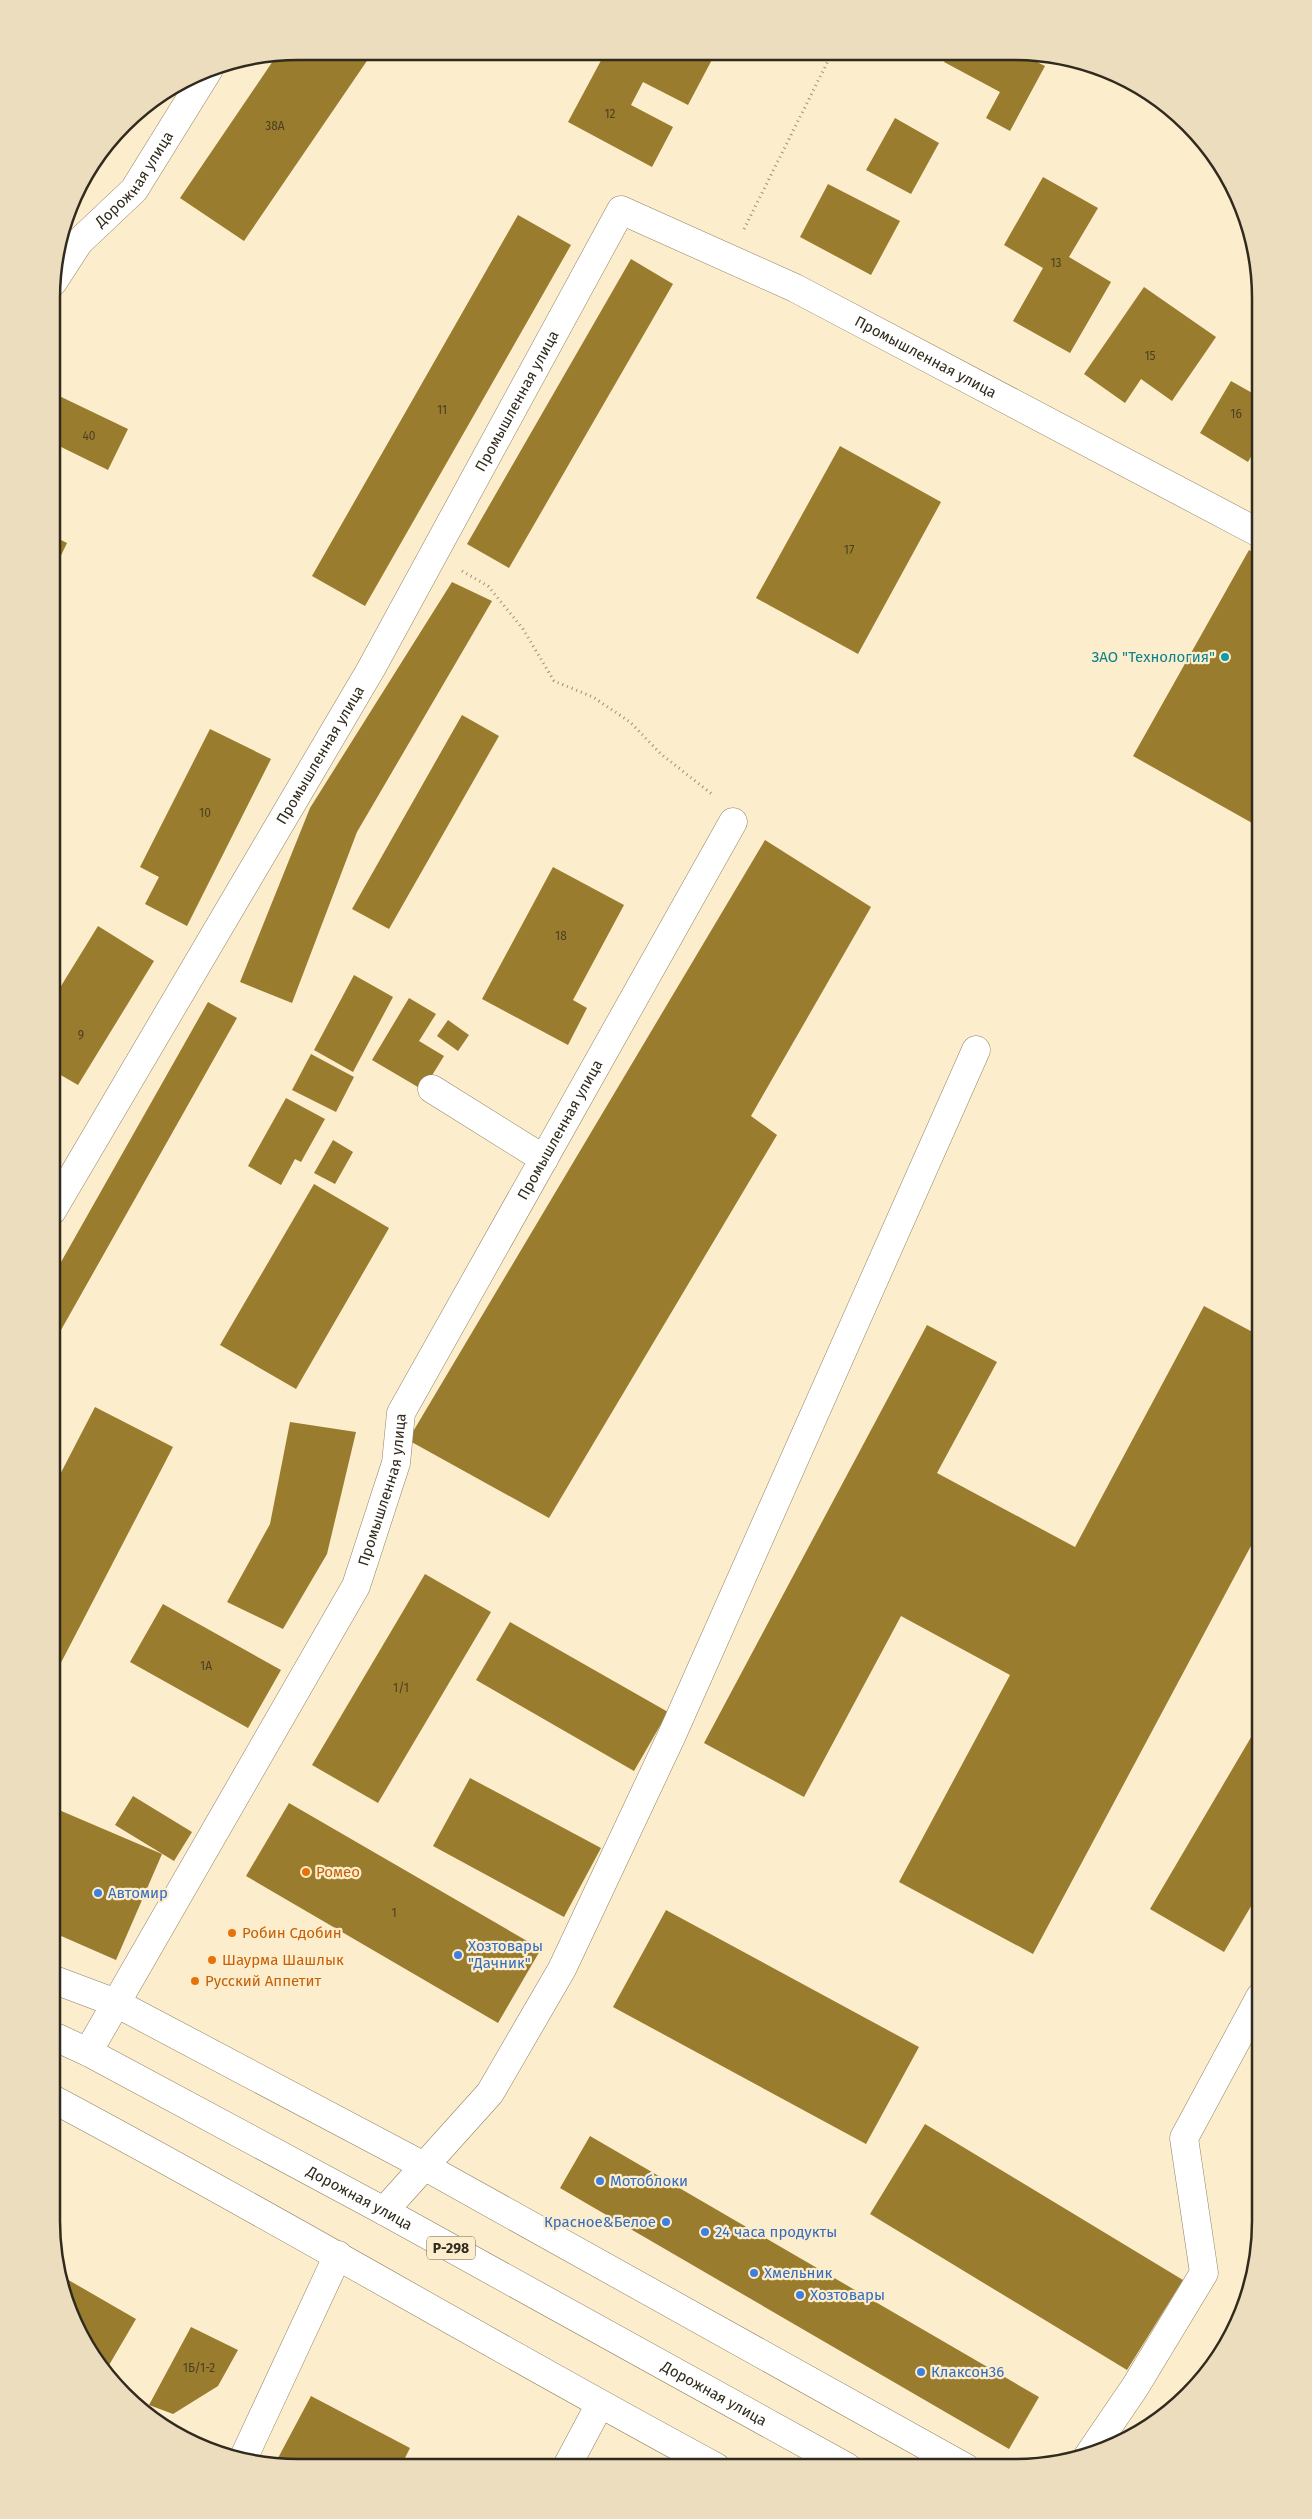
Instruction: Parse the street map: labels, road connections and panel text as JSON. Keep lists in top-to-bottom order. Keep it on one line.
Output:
{"streets":{"main road":["Дорожная улица","Промышленная улица","Р-298"]},"crossings":[["Дорожная улица","Промышленная улица"]],"places":["ЗАО \"Технология\"","Ромео","Автомир","Робин Сдобин","Хозтовары \"Дачник\"","Шаурма Шашлык","Русский Аппетит","Мотоблоки","Красное&Белое","24 часа продукты","Хмельник","Хозтовары","Клаксон36"],"house_numbers":["12","38А","13","15","11","16","40","17","10","18","9","1А","1/1","1","1Б/1-2"]}
